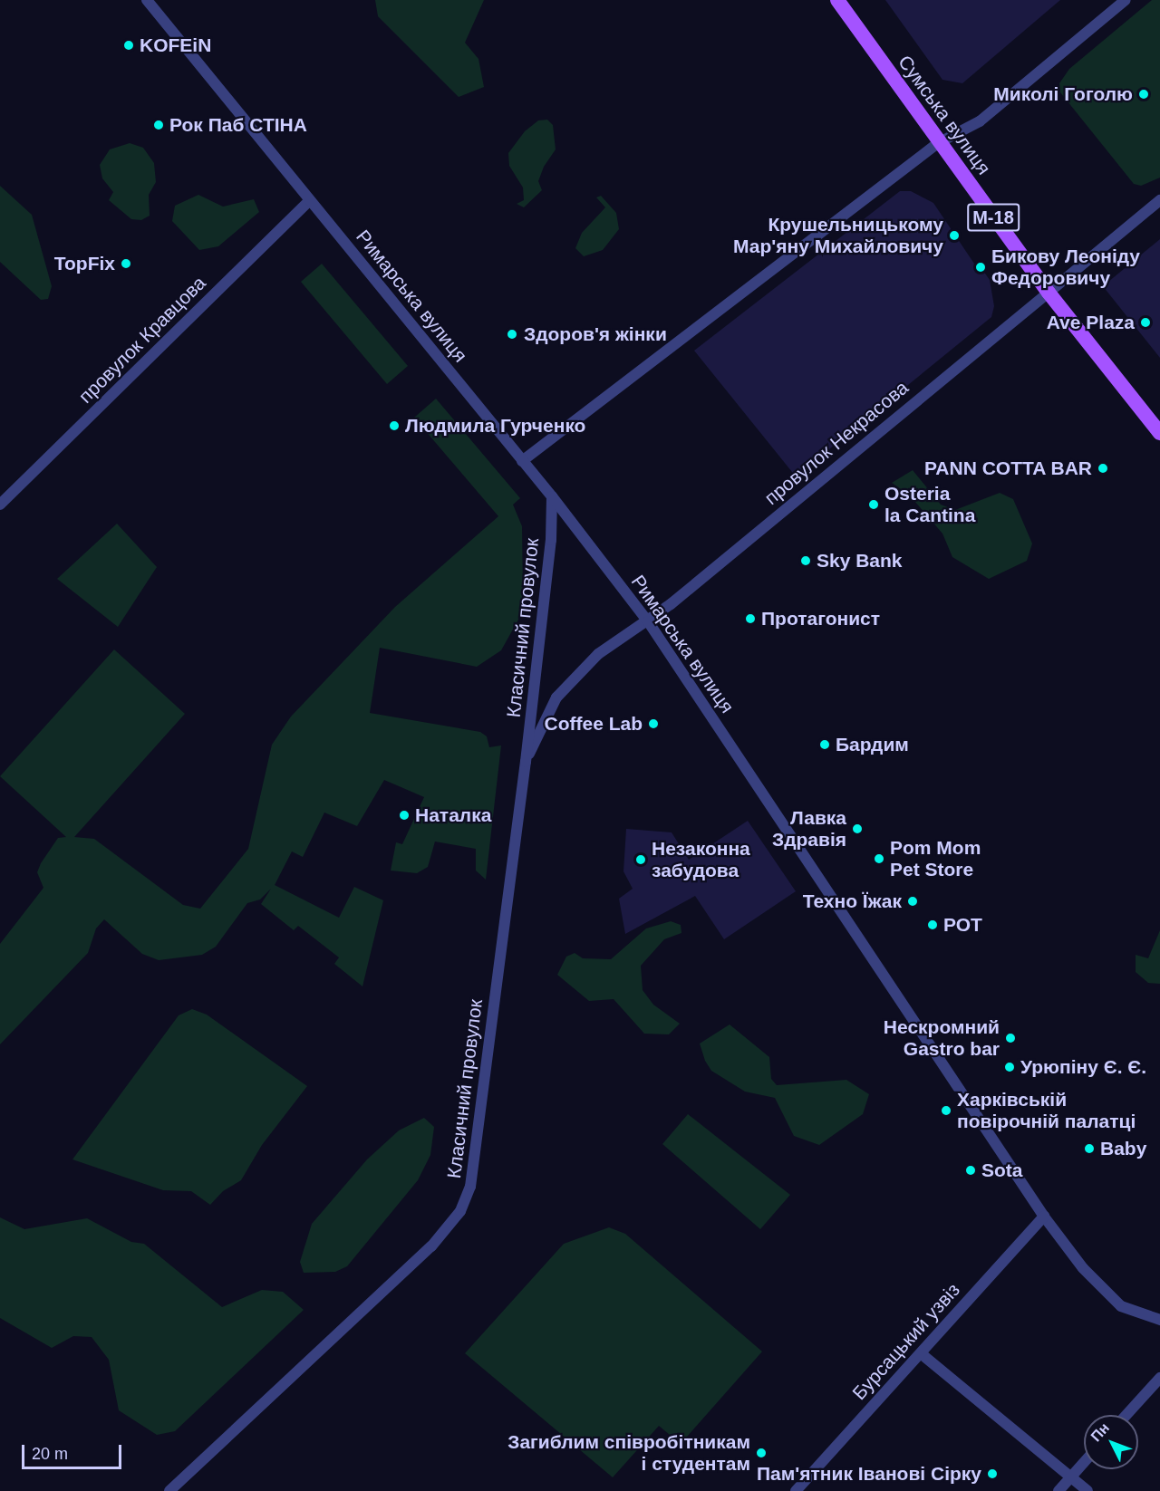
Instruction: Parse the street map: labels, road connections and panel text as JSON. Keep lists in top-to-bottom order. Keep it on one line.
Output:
{"streets":{"main road":["Сумська вулиця","М-18"],"street":["Римарська вулиця","провулок Кравцова","провулок Некрасова","Класичний провулок","Бурсацький узвіз"]},"crossings":[["Сумська вулиця","провулок Некрасова"],["Римарська вулиця","провулок Кравцова"],["Римарська вулиця","провулок Некрасова"],["Римарська вулиця","Класичний провулок"],["Римарська вулиця","Бурсацький узвіз"],["провулок Некрасова","Класичний провулок"]],"places":["KOFEiN","Миколі Гоголю","Рок Паб СТІНА","Крушельницькому Мар'яну Михайловичу","TopFix","Бикову Леоніду Федоровичу","Ave Plaza","Здоров'я жінки","Людмила Гурченко","PANN COTTA BAR","Osteria la Cantina","Sky Bank","Протагонист","Coffee Lab","Бардим","Наталка","Лавка Здравія","Pom Mom Pet Store","Незаконна забудова","Техно Їжак","РОТ","Нескромний Gastro bar","Урюпіну Є. Є.","Харківській повірочній палатці","Baby","Sota","Загиблим співробітникам і студентам","Пам'ятник Іванові Сірку"],"scale_bar":"20 m","north":"top left"}
